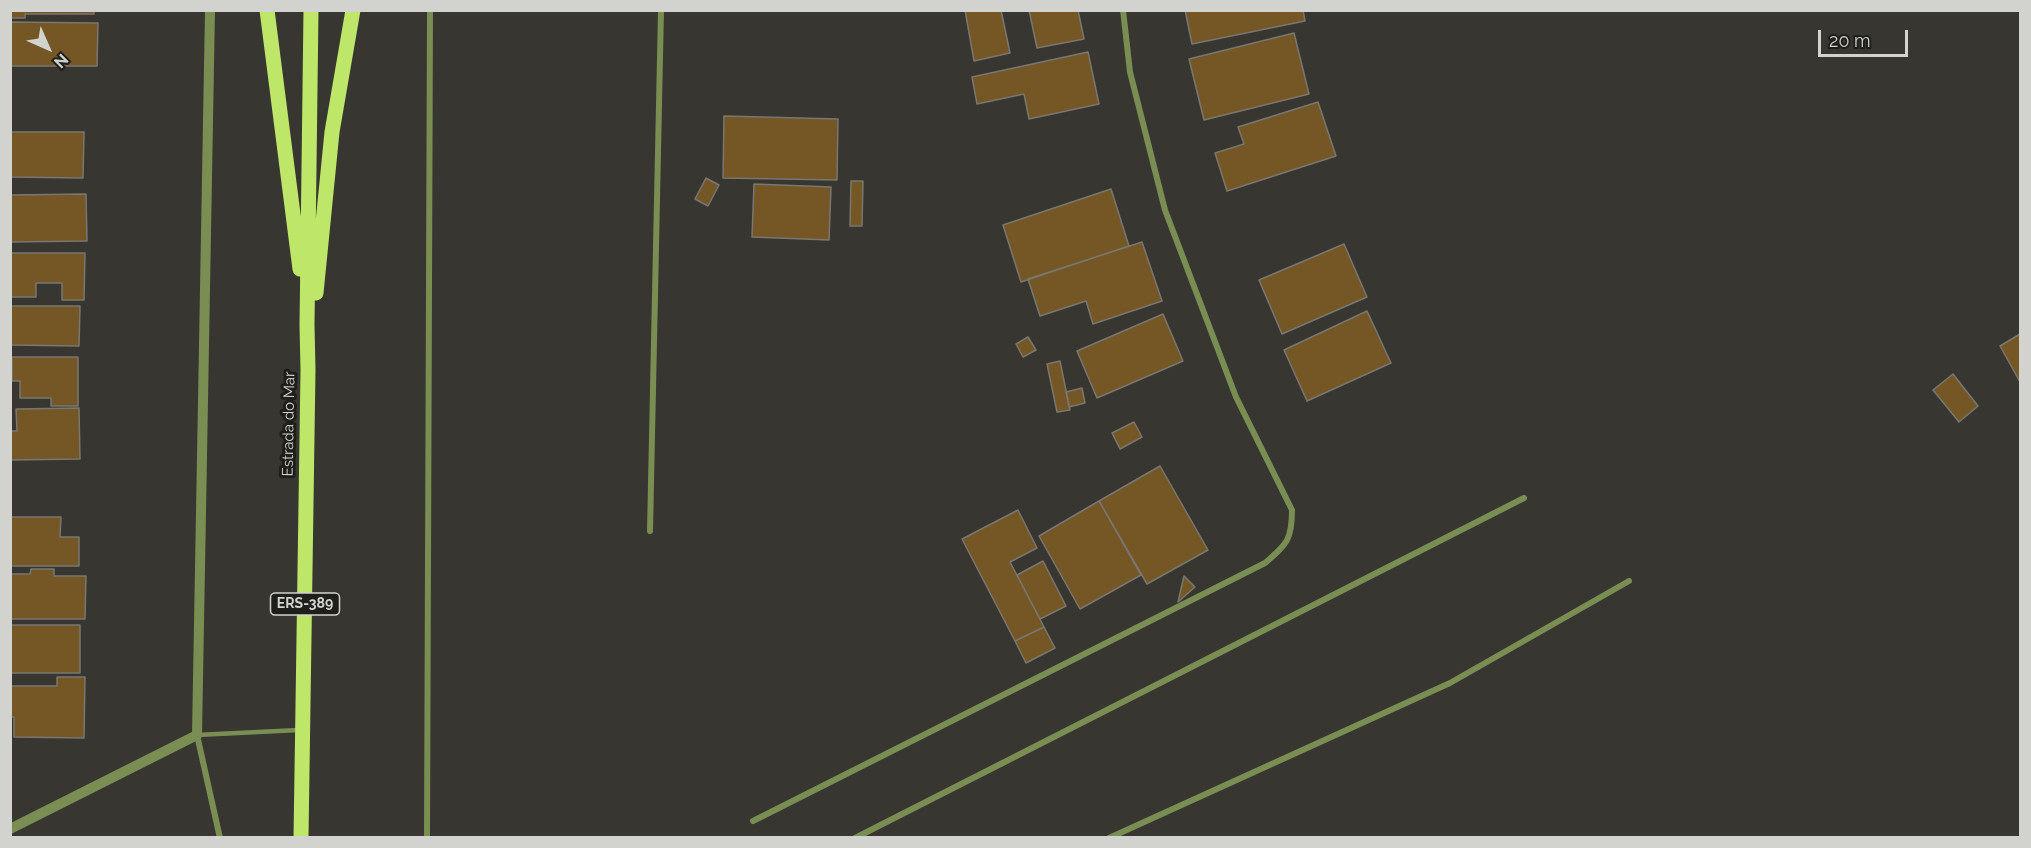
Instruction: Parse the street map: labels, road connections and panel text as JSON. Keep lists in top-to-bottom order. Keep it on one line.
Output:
{"streets":{"main road":["Estrada do Mar","ERS-389"]},"scale_bar":"20 m","north":"bottom right"}
